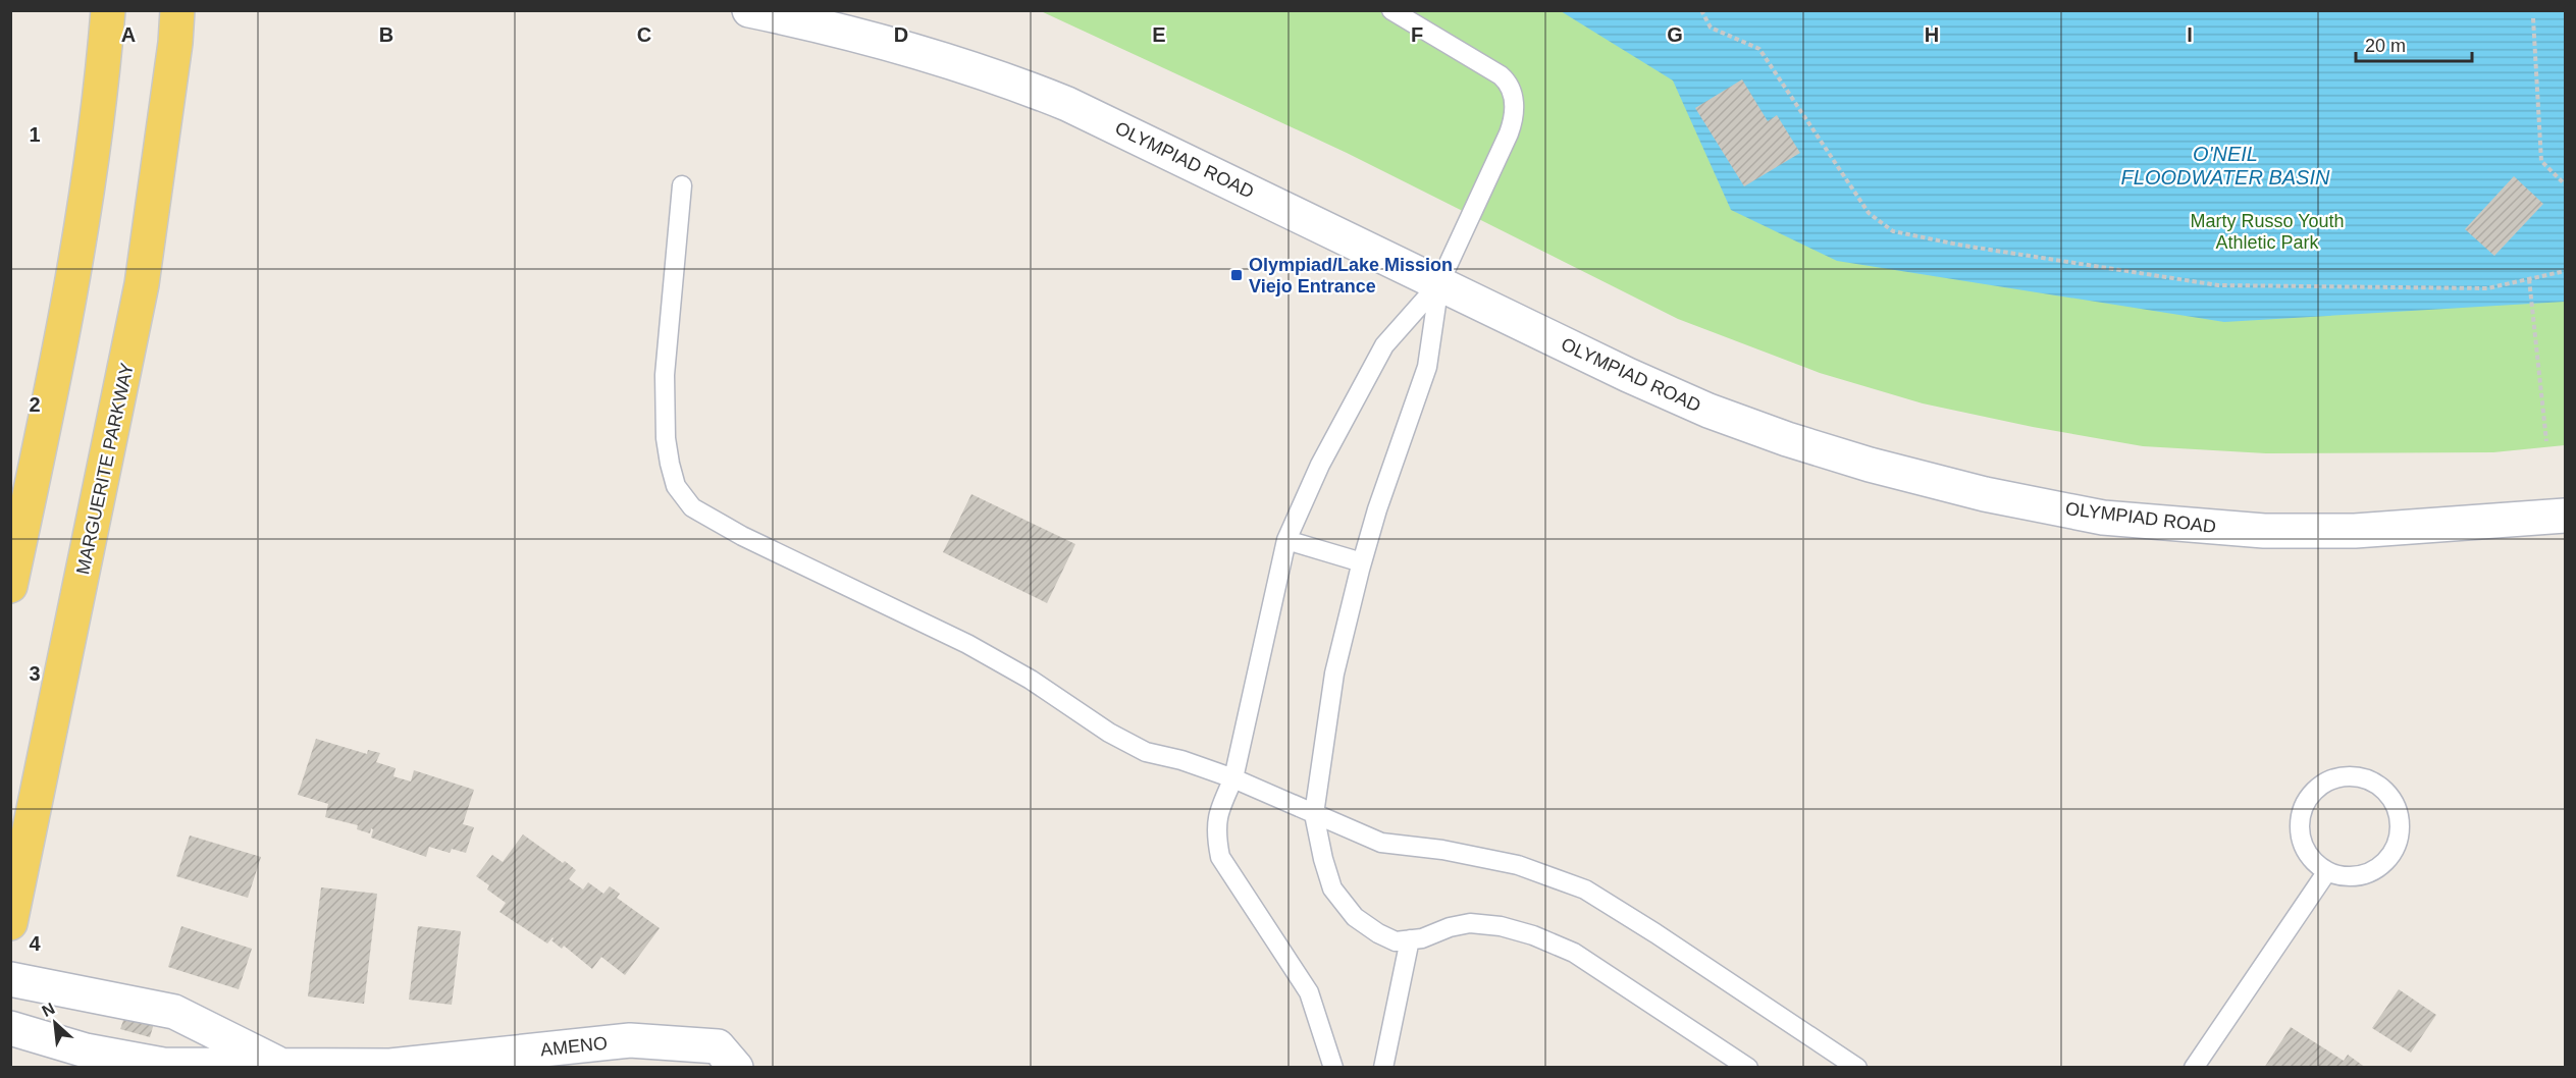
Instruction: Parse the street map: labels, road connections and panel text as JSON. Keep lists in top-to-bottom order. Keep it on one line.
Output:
{"streets":{"main road":["OLYMPIAD ROAD","MARGUERITE PARKWAY","AMENO"]},"water":["O'NEIL FLOODWATER BASIN"],"parks":["Marty Russo Youth Athletic Park"],"places":{"transit":["Olympiad/Lake Mission Viejo Entrance"]},"scale_bar":"20 m","north":"top left","grid":{"columns":["A","B","C","D","E","F","G","H","I"],"rows":["1","2","3","4"]}}
